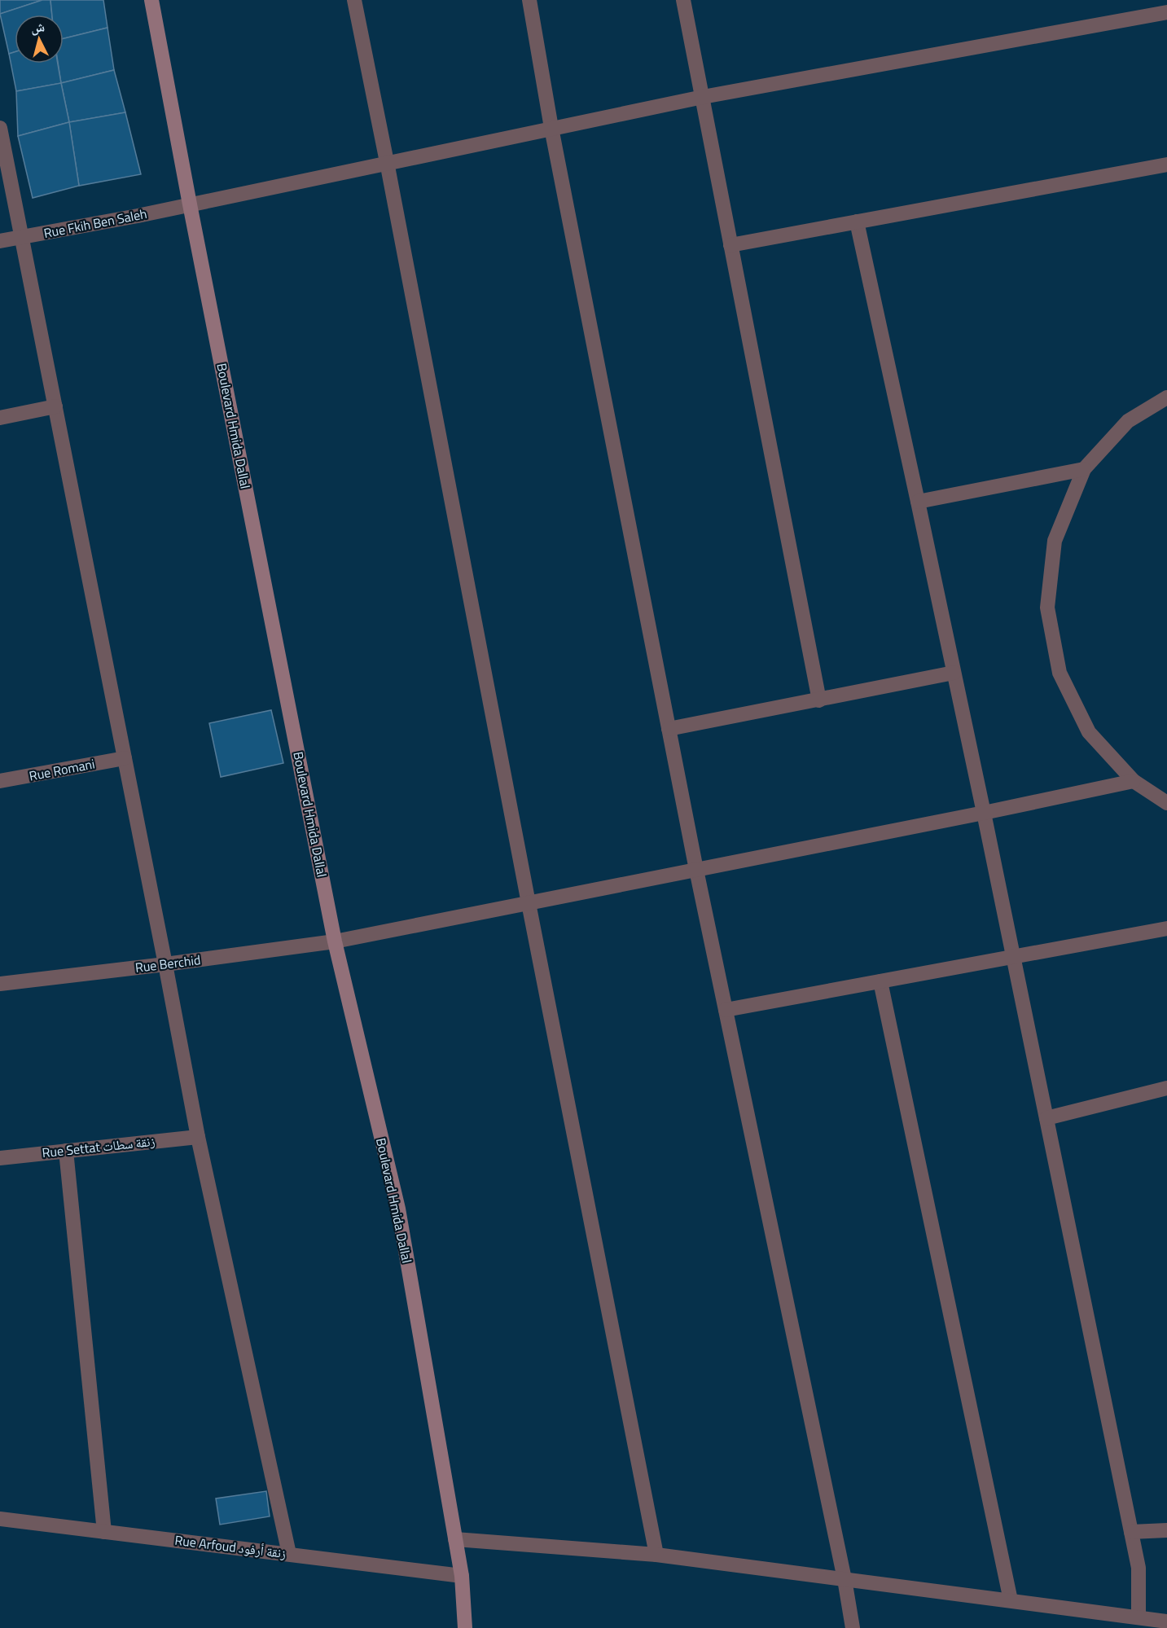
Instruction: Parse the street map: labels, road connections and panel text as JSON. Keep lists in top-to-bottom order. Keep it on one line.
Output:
{"streets":{"street":["Rue Fkih Ben Saleh","Boulevard Hmida Dallal","Rue Romani","Rue Berchid","Rue Settat زنقة سطات","Rue Arfoud زنقة أرفود"]},"crossings":[["Rue Fkih Ben Saleh","Boulevard Hmida Dallal"],["Boulevard Hmida Dallal","Rue Berchid"],["Boulevard Hmida Dallal","Rue Arfoud زنقة أرفود"]],"north":"top"}
